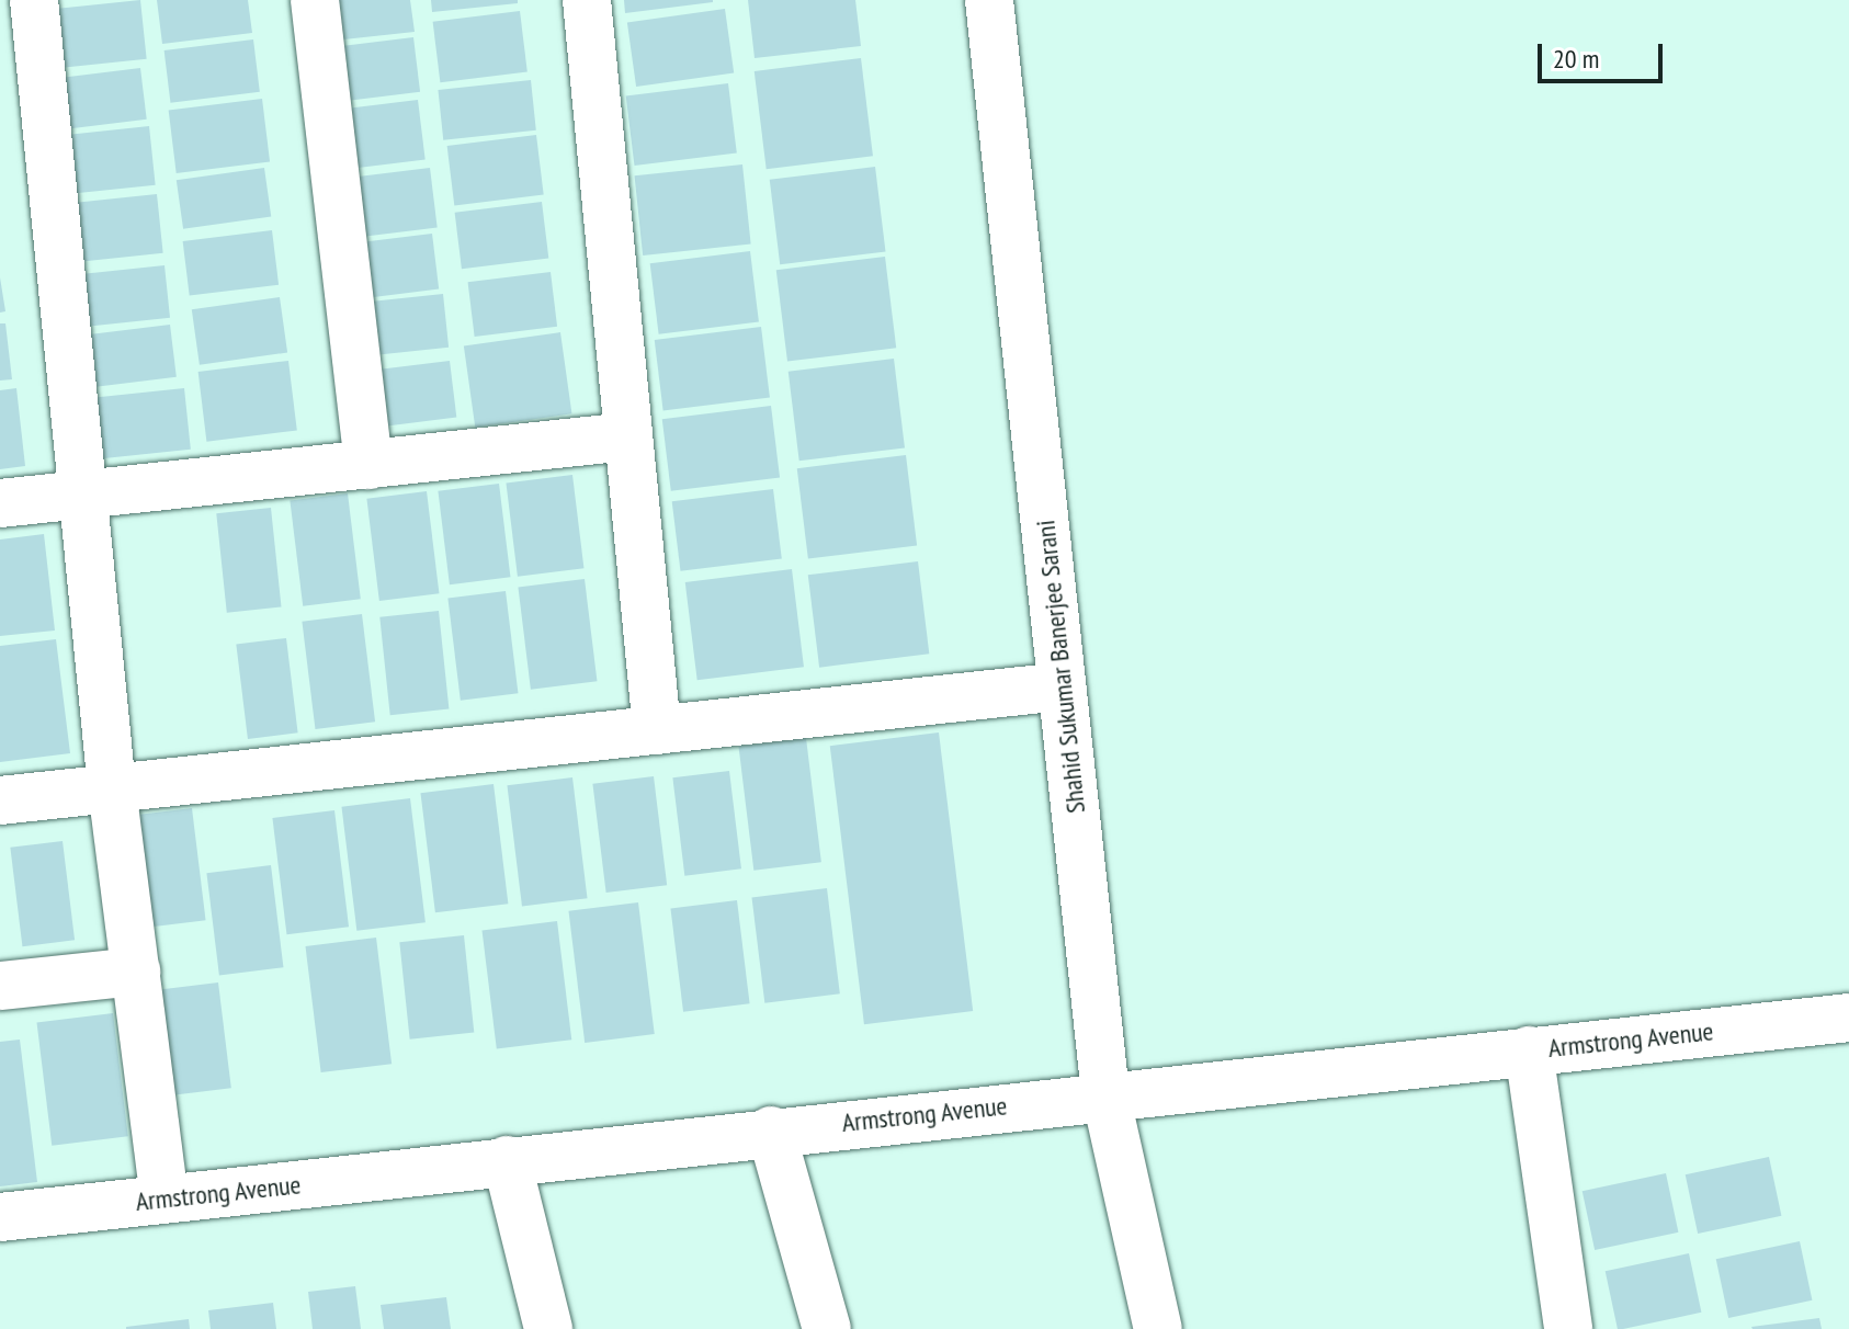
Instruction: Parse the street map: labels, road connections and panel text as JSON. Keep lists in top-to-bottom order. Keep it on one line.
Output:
{"streets":{"street":["Shahid Sukumar Banerjee Sarani","Armstrong Avenue"]},"crossings":[["Shahid Sukumar Banerjee Sarani","Armstrong Avenue"]],"scale_bar":"20 m"}
